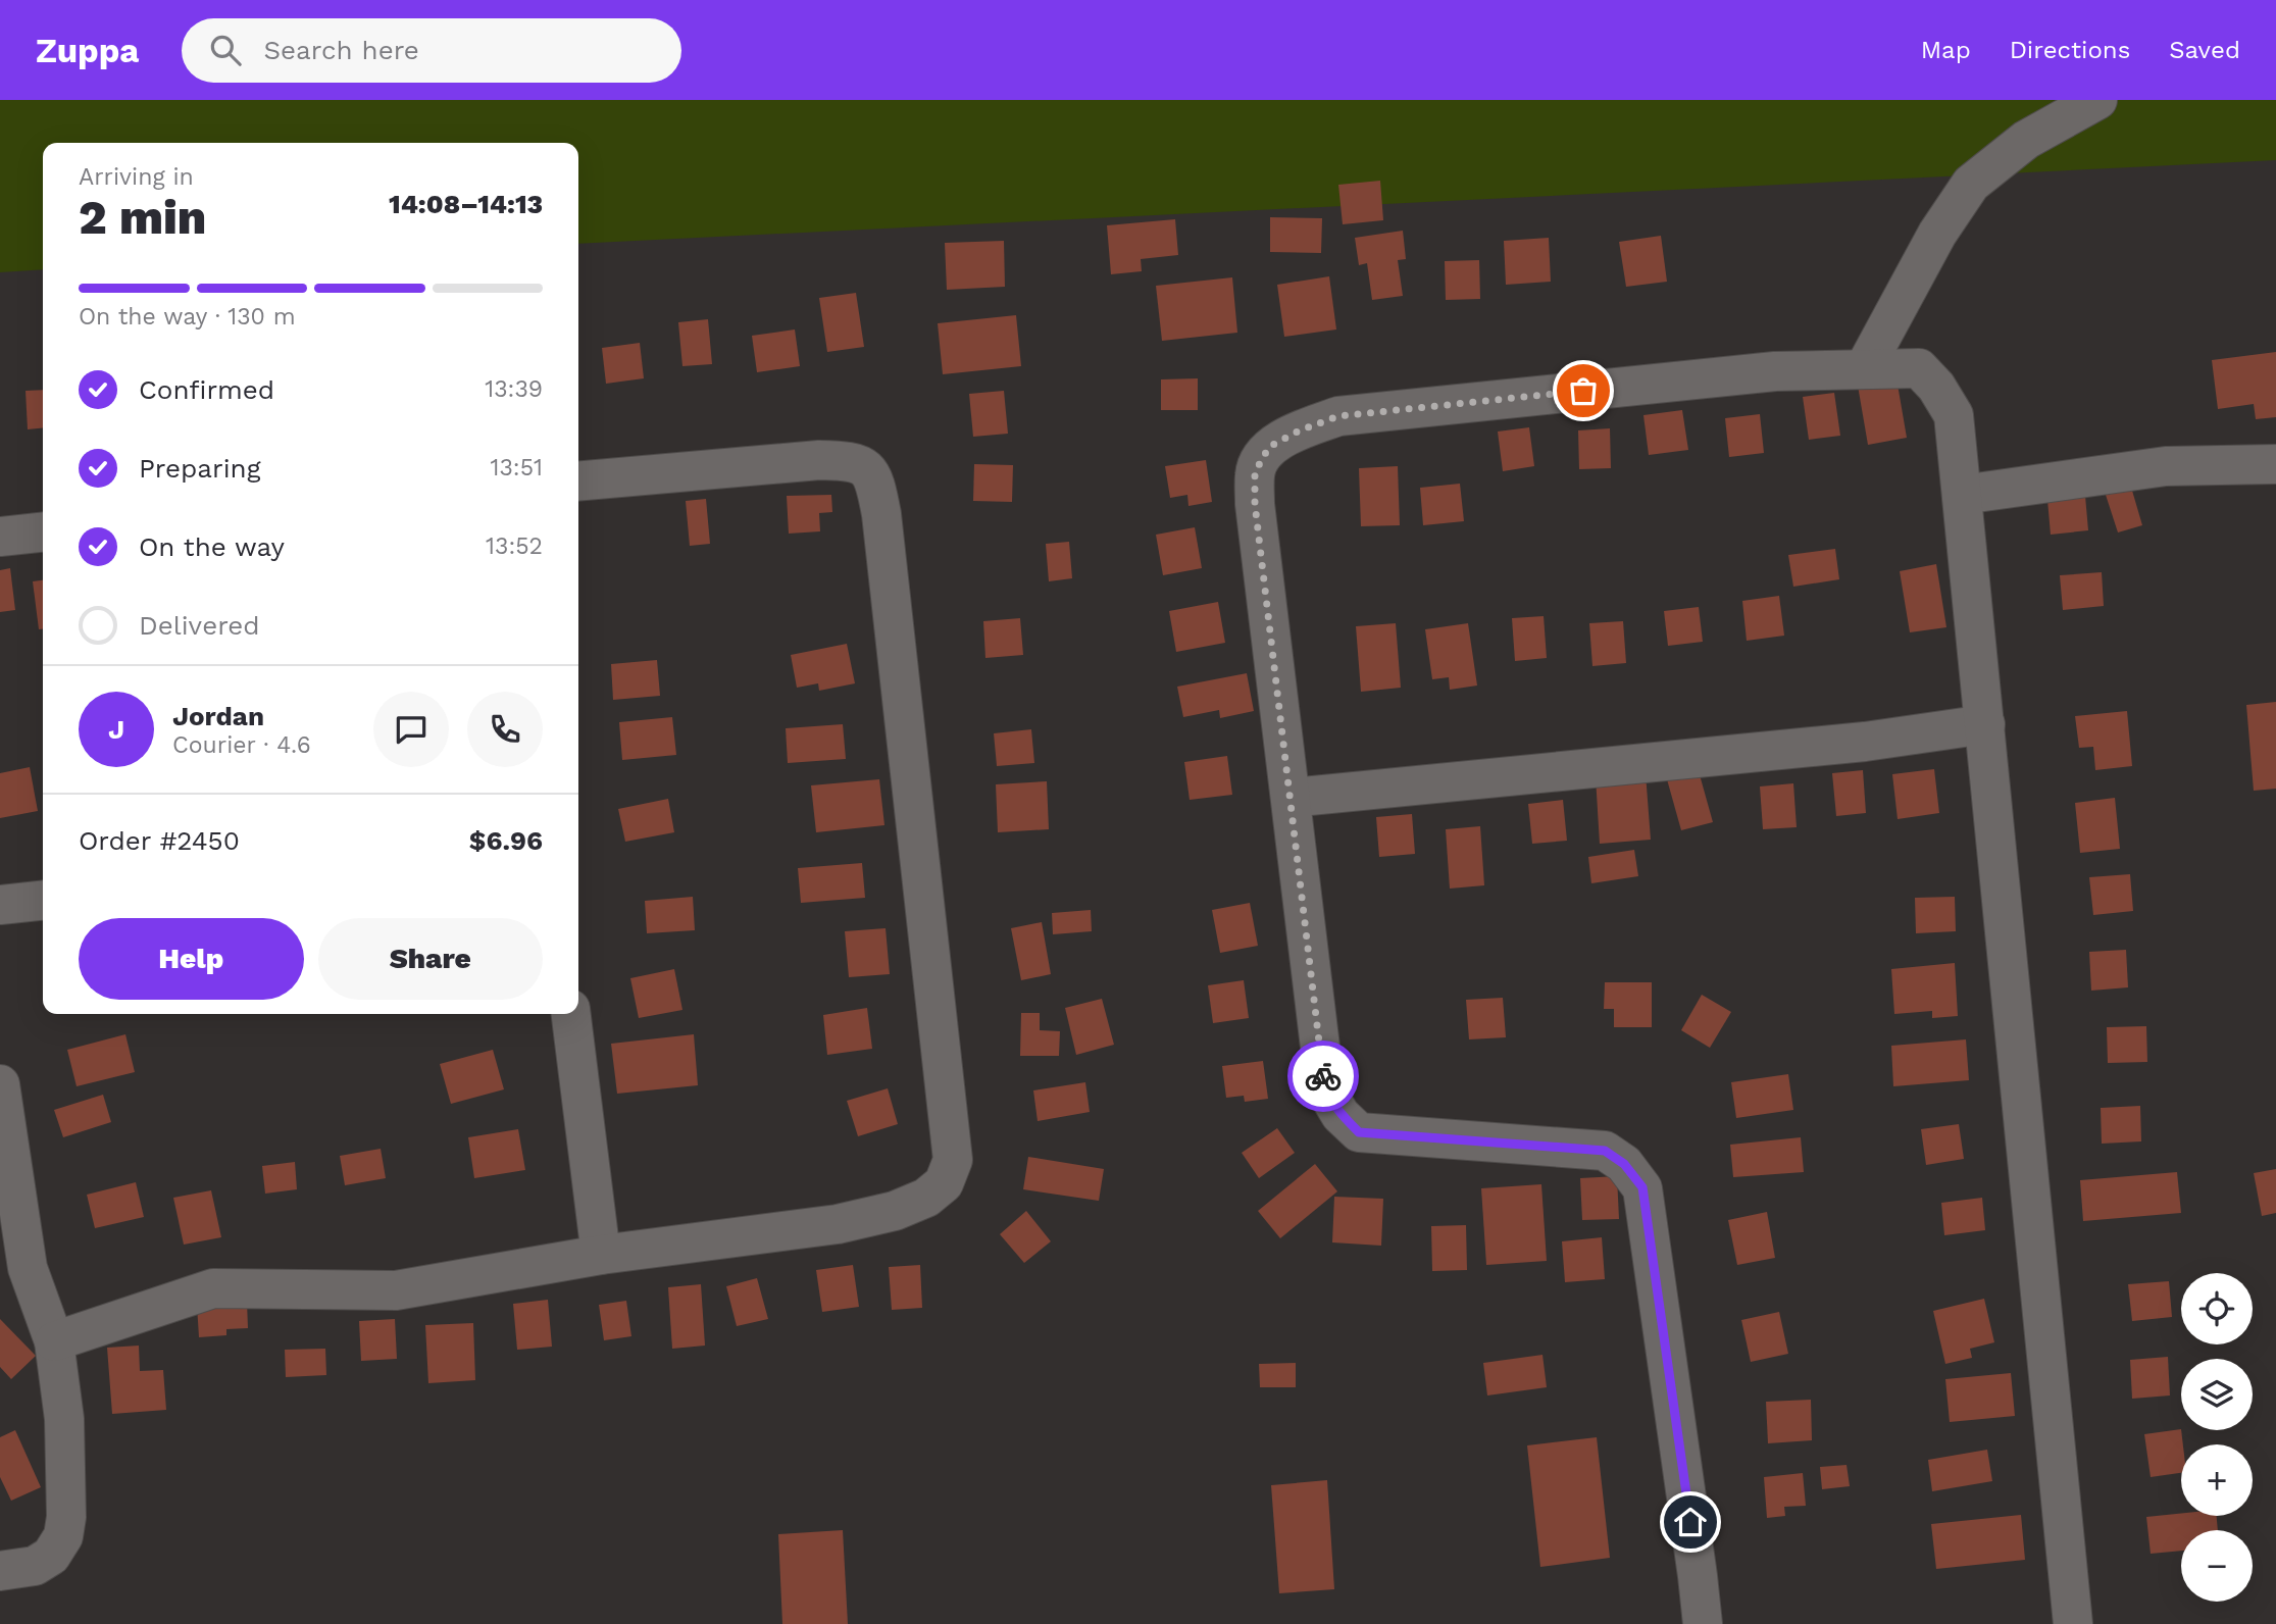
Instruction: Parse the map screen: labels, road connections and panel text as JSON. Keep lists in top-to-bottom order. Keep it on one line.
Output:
{"page":{"header":"Zuppa","search":"Search here","nav":["Map","Directions","Saved"],"heading":["2 min","Arriving in","14:08–14:13"],"panel":["Jordan","Courier · 4.6","Order #2450","$6.96"],"bar":"On the way · 130 m","list":[["Confirmed","13:39"],["Preparing","13:51"],["On the way","13:52"],"Delivered"],"round":"J","buttons":["Help","Share"],"map_buttons":["+","−"]}}
